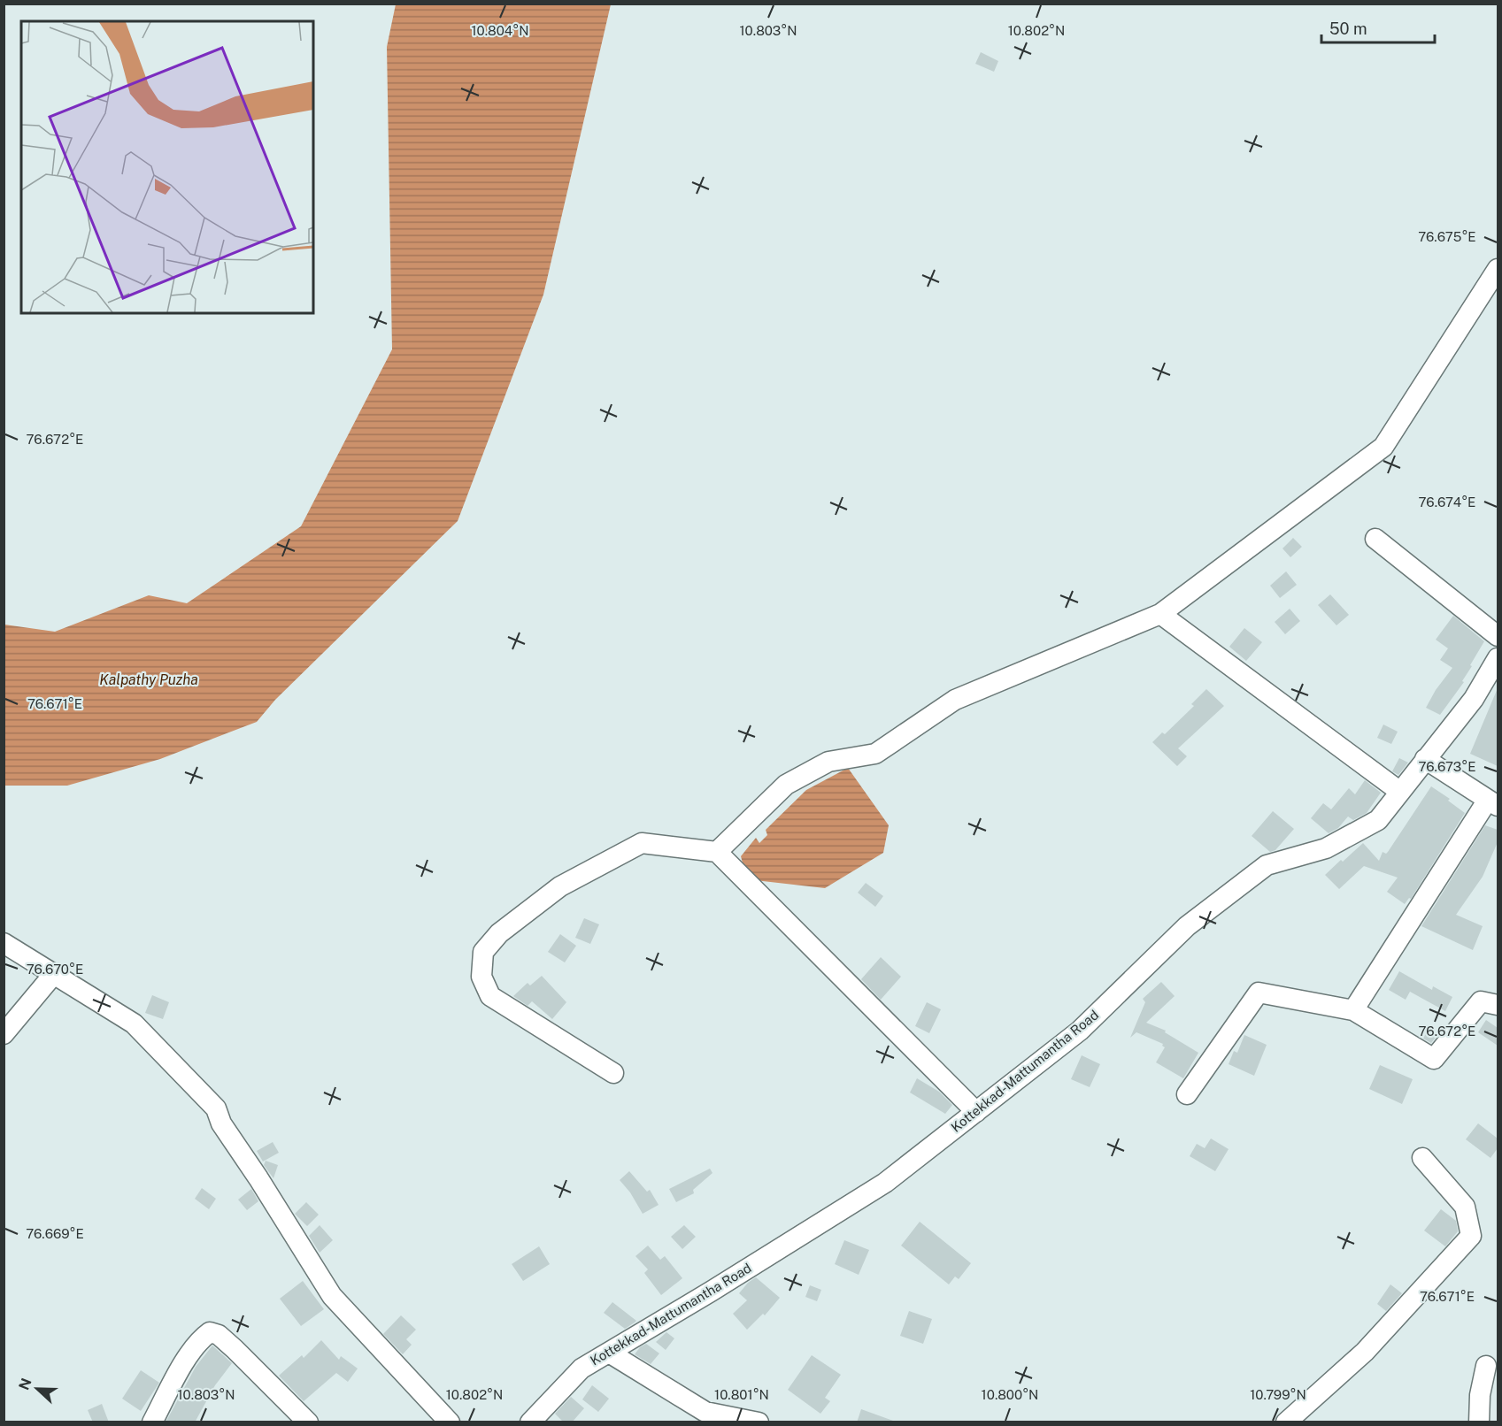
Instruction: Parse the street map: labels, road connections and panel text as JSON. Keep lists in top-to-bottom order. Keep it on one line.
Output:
{"streets":{"street":["Kottekkad-Mattumantha Road"]},"water":["Kalpathy Puzha"],"scale_bar":"50 m","north":"left","coordinates":["10.803°N","10.802°N","10.804°N","76.675°E","76.672°E","76.674°E","76.671°E","76.673°E","76.670°E","76.669°E","10.801°N","10.800°N","10.799°N"]}
